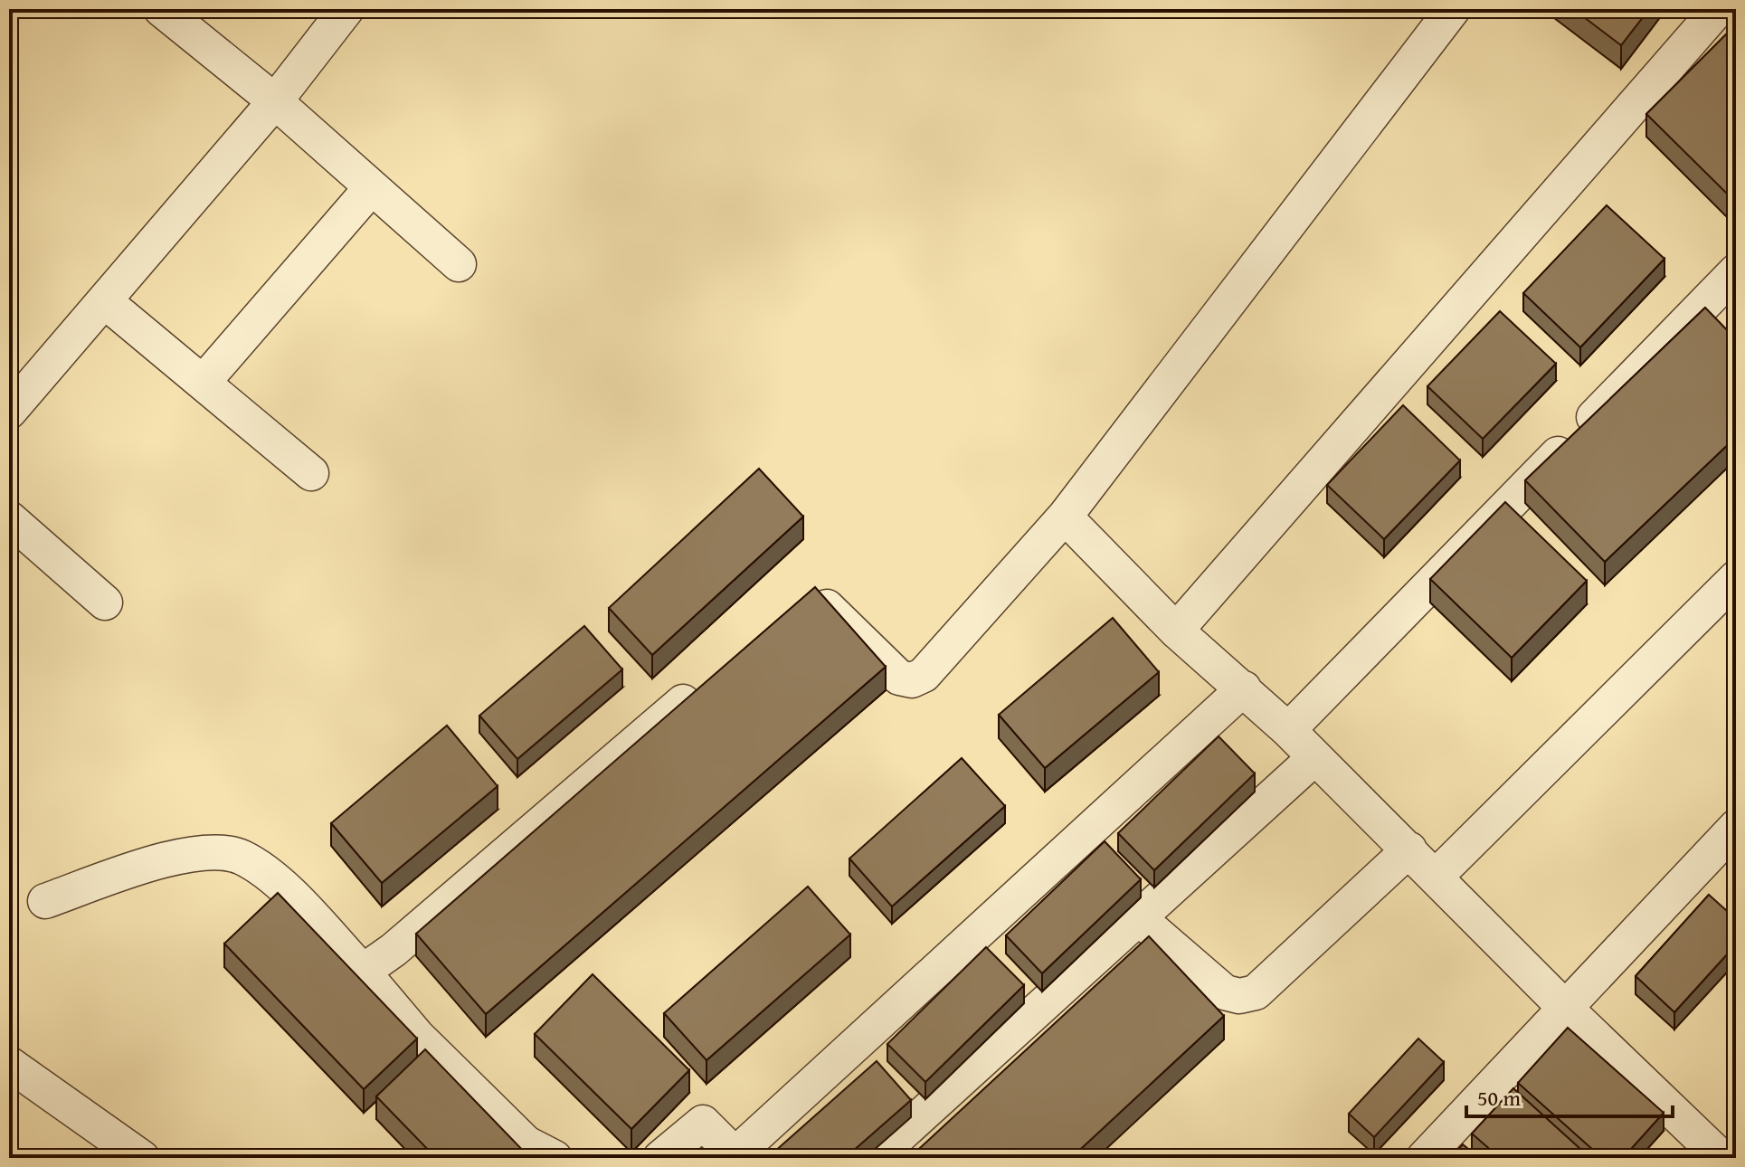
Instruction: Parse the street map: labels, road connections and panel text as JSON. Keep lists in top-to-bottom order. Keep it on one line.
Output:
{"scale_bar":"50 m"}
